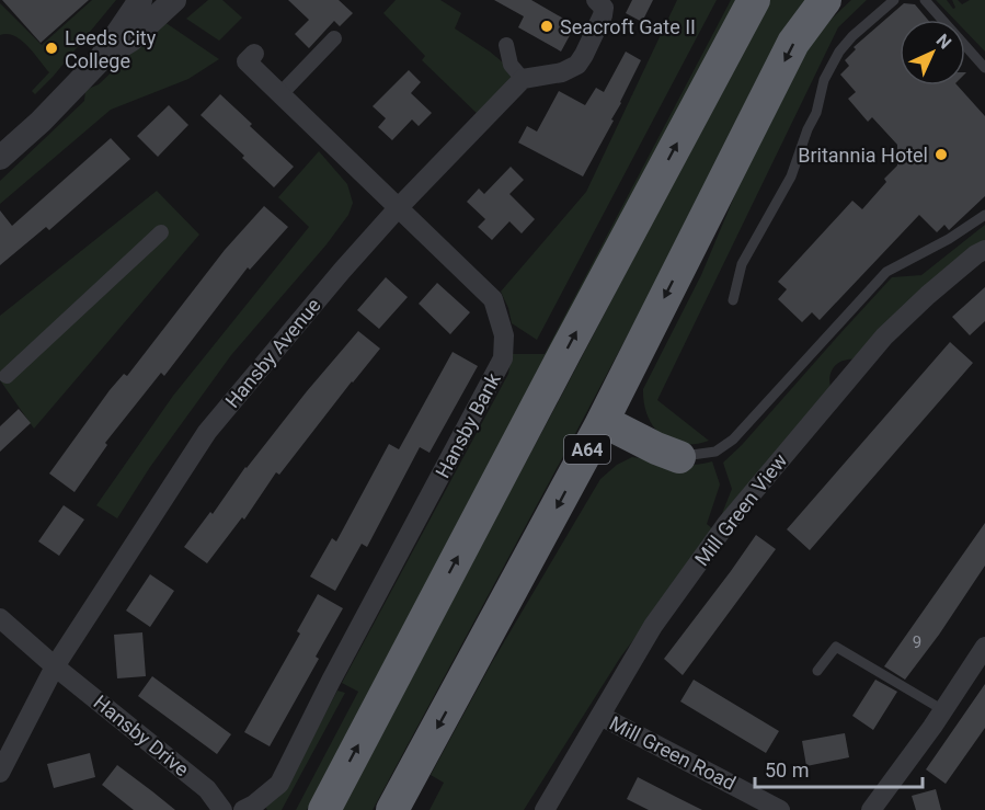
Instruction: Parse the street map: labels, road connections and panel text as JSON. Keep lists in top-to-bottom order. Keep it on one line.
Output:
{"streets":{"highway":["A64"],"street":["Hansby Avenue","Hansby Bank","Mill Green View","Hansby Drive","Mill Green Road"]},"crossings":[["Hansby Avenue","Hansby Bank"],["Hansby Avenue","Hansby Drive"],["Mill Green View","Mill Green Road"]],"places":["Seacroft Gate II","Leeds City College","Britannia Hotel"],"house_numbers":["9"],"scale_bar":"50 m","north":"top right"}
